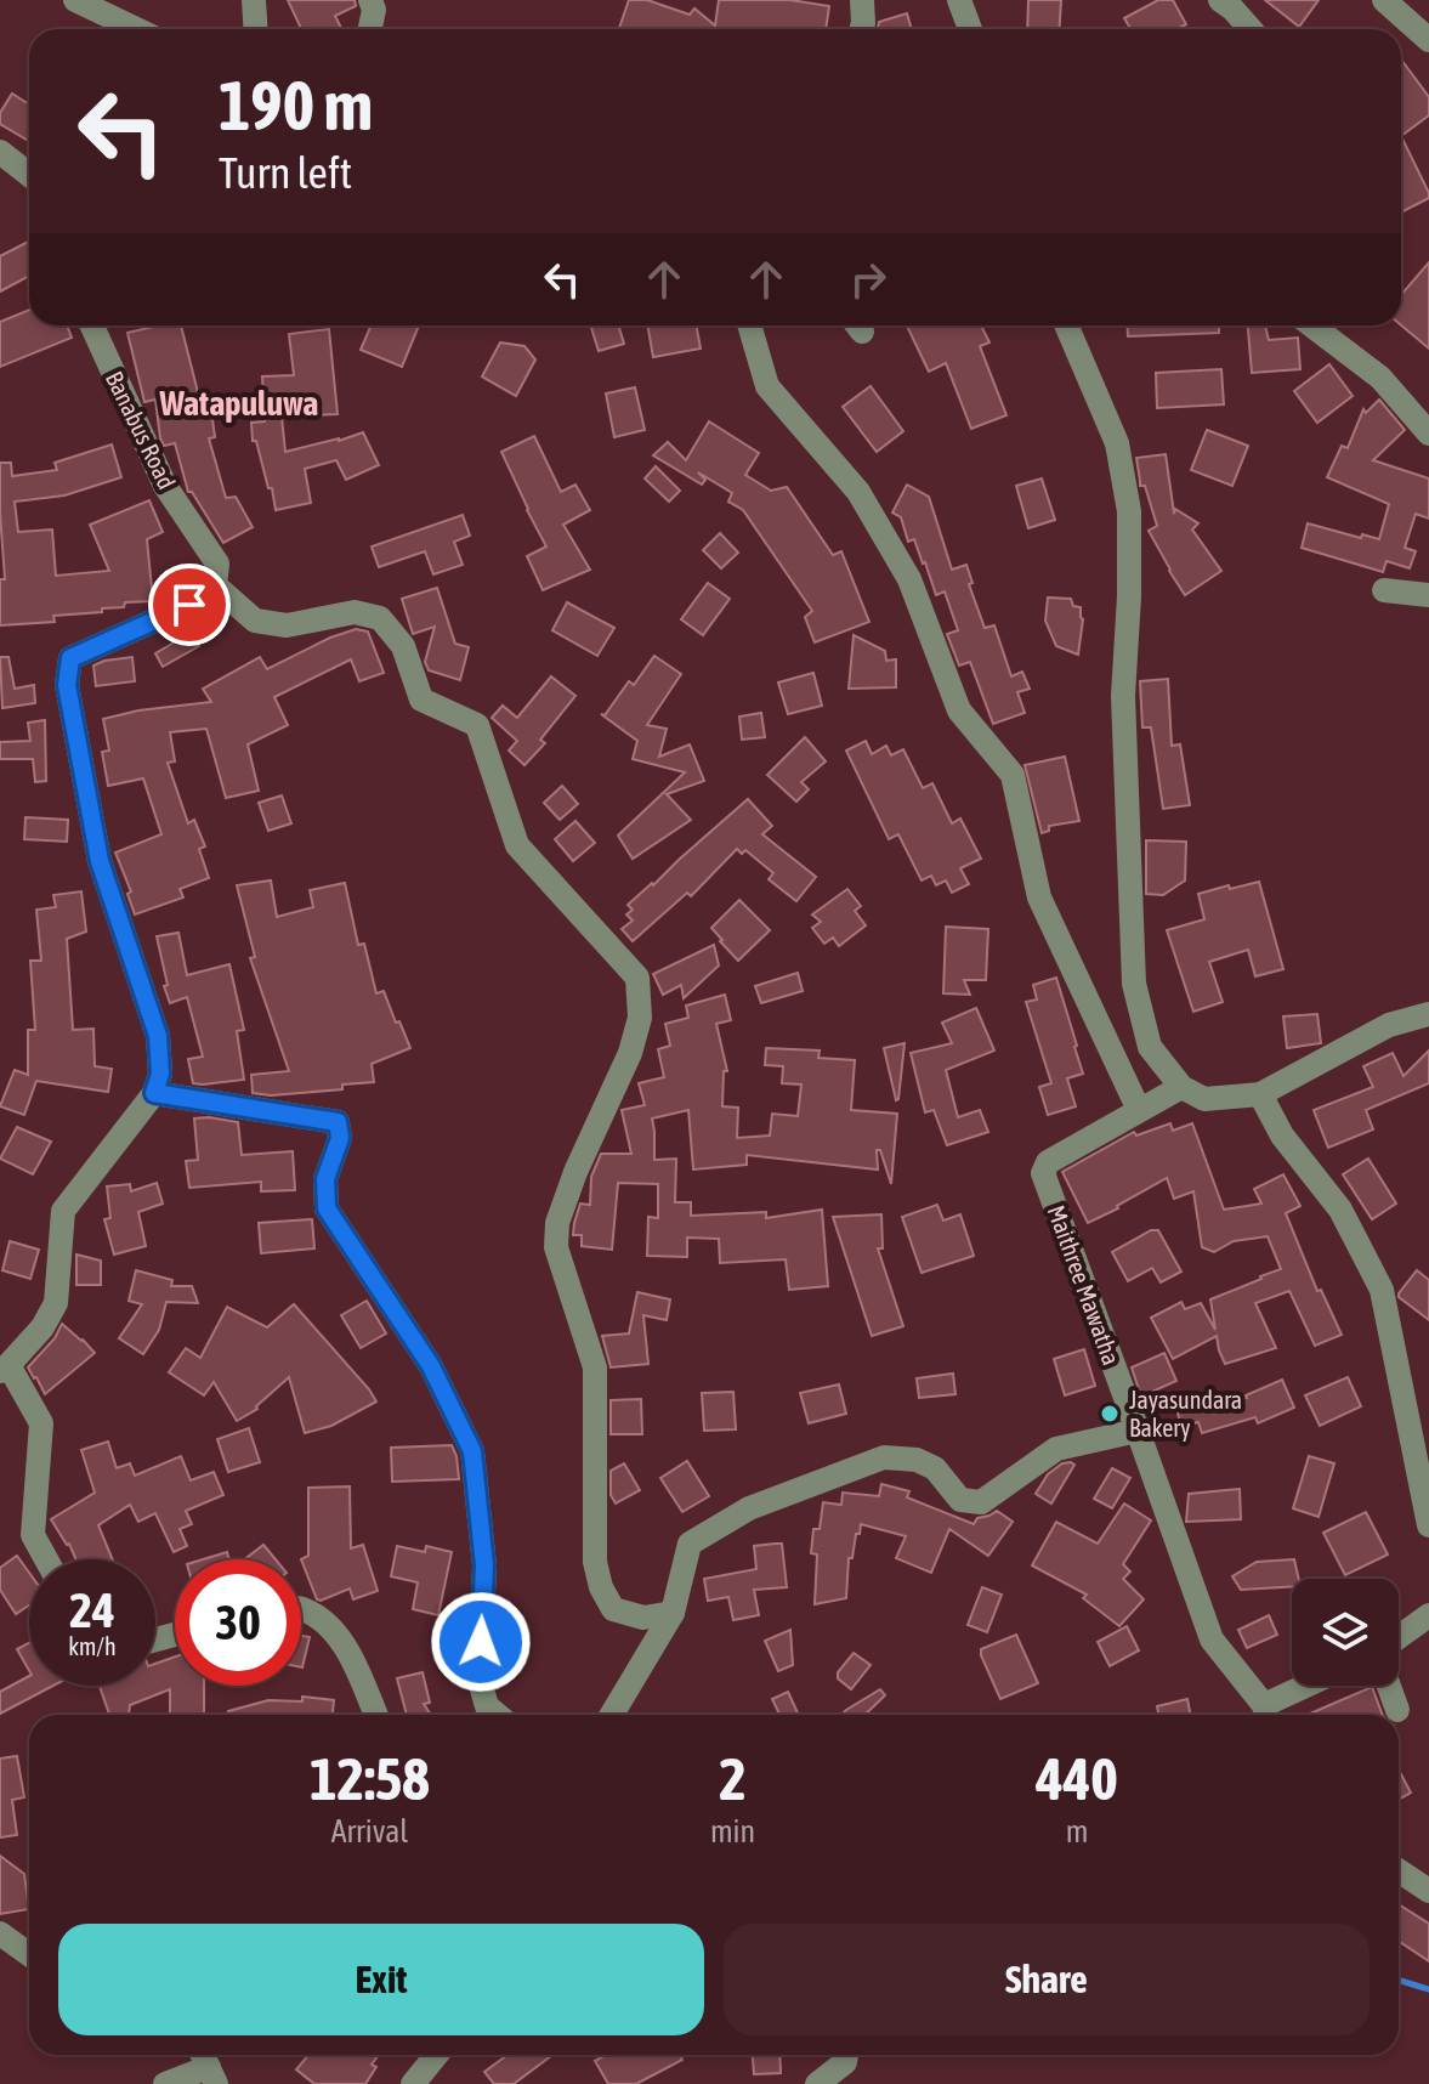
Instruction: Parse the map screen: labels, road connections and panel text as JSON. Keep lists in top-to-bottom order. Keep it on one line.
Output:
{"streets":{"street":["Banabus Road","Maithree Mawatha"]},"districts":["Watapuluwa"],"places":["Jayasundara Bakery"],"page":{"turn":["190 m","Turn left"],"speed":"24 km/h","limit":"30","eta":["12:58","Arrival","2","min","440","m"],"buttons":["Exit","Share"]}}
